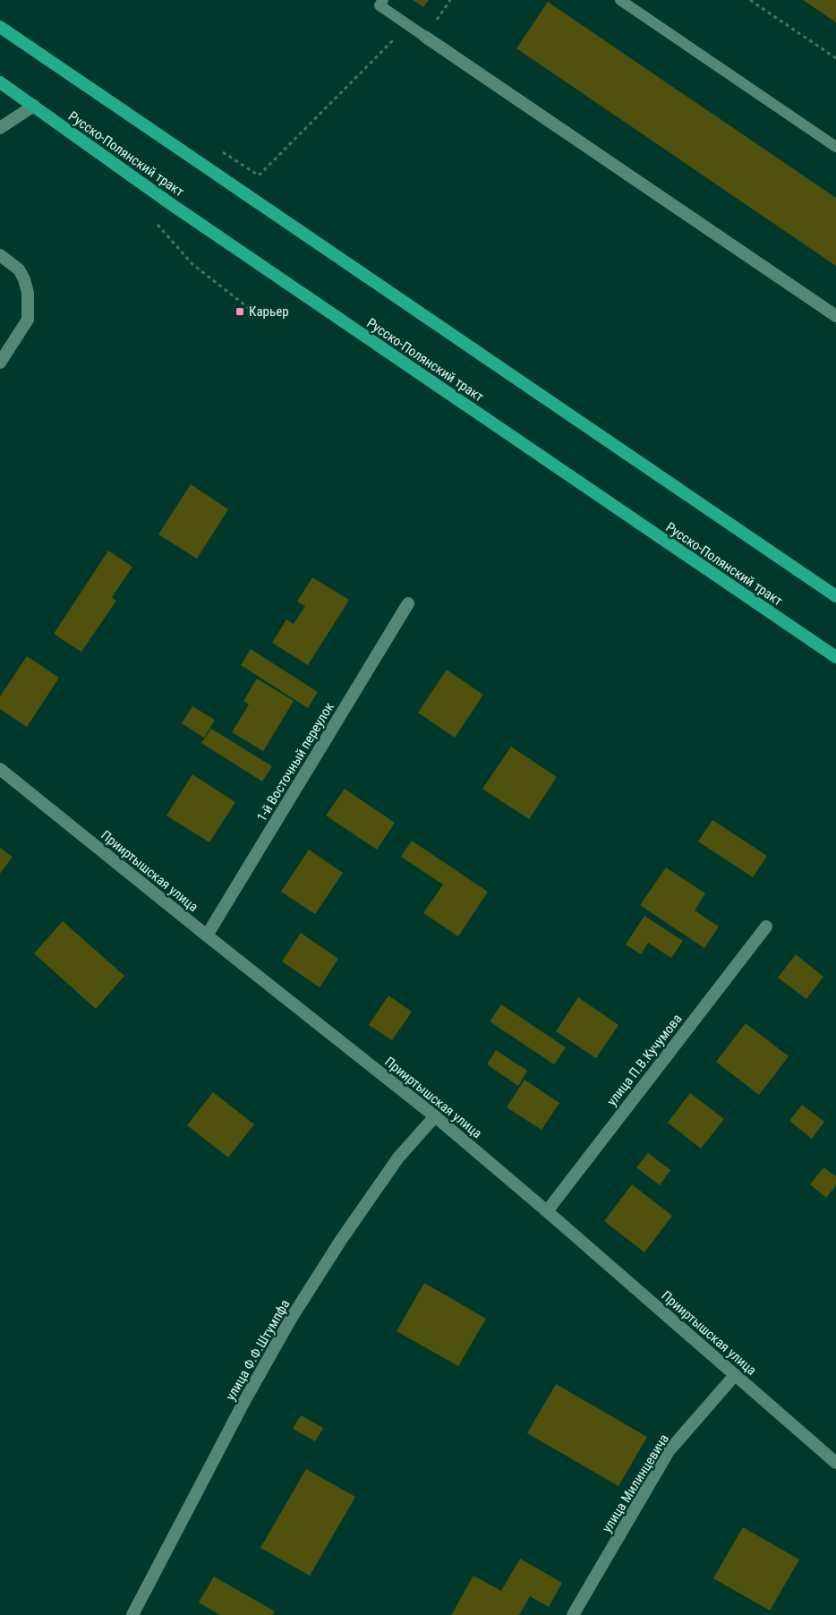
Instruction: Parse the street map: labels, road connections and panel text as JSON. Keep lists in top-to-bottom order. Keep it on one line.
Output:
{"streets":{"main road":["Русско-Полянский тракт"],"street":["1-й Восточный переулок","Прииртышская улица","улица П.В.Кучумова","улица Ф.Ф.Штумпфа","улица Милинцевича"]},"crossings":[["1-й Восточный переулок","Прииртышская улица"],["Прииртышская улица","улица П.В.Кучумова"],["Прииртышская улица","улица Ф.Ф.Штумпфа"],["Прииртышская улица","улица Милинцевича"]],"places":{"transit":["Карьер"]}}
